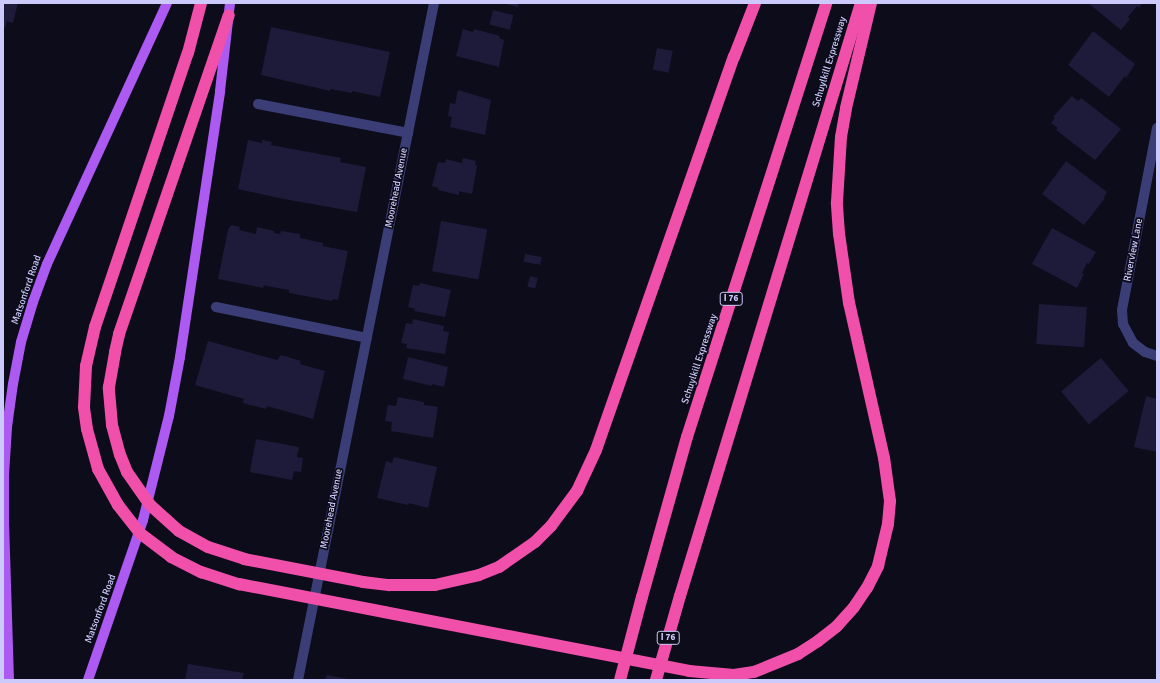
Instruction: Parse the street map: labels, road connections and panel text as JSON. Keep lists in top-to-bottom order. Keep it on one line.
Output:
{"streets":{"highway":["Schuylkill Expressway","I 76"],"main road":["Matsonford Road"],"street":["Moorehead Avenue","Riverview Lane"]}}
